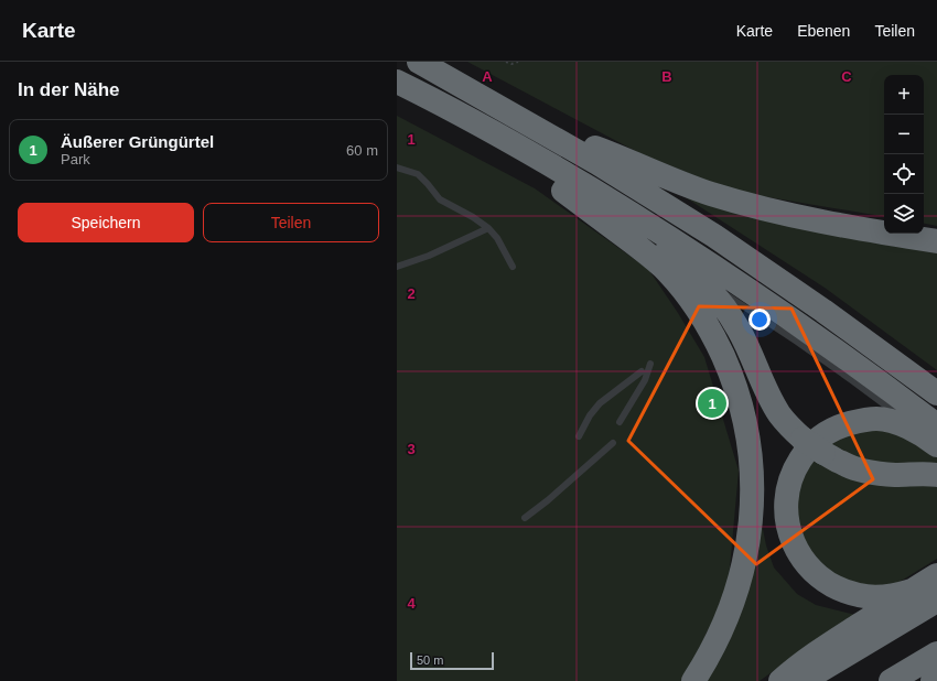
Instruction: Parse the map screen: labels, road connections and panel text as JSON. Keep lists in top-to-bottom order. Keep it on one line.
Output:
{"scale_bar":"50 m","page":{"header":"Karte","nav":["Karte","Ebenen","Teilen"],"heading":"In der Nähe","map_buttons":["+","−"],"list":[{"mark":"1","name":"Äußerer Grüngürtel","note":"Park","value":"60 m"}],"buttons":["Speichern","Teilen"],"pins":"1","scale":"50 m"},"grid":{"columns":["A","B","C"],"rows":["1","2","3","4"]}}
